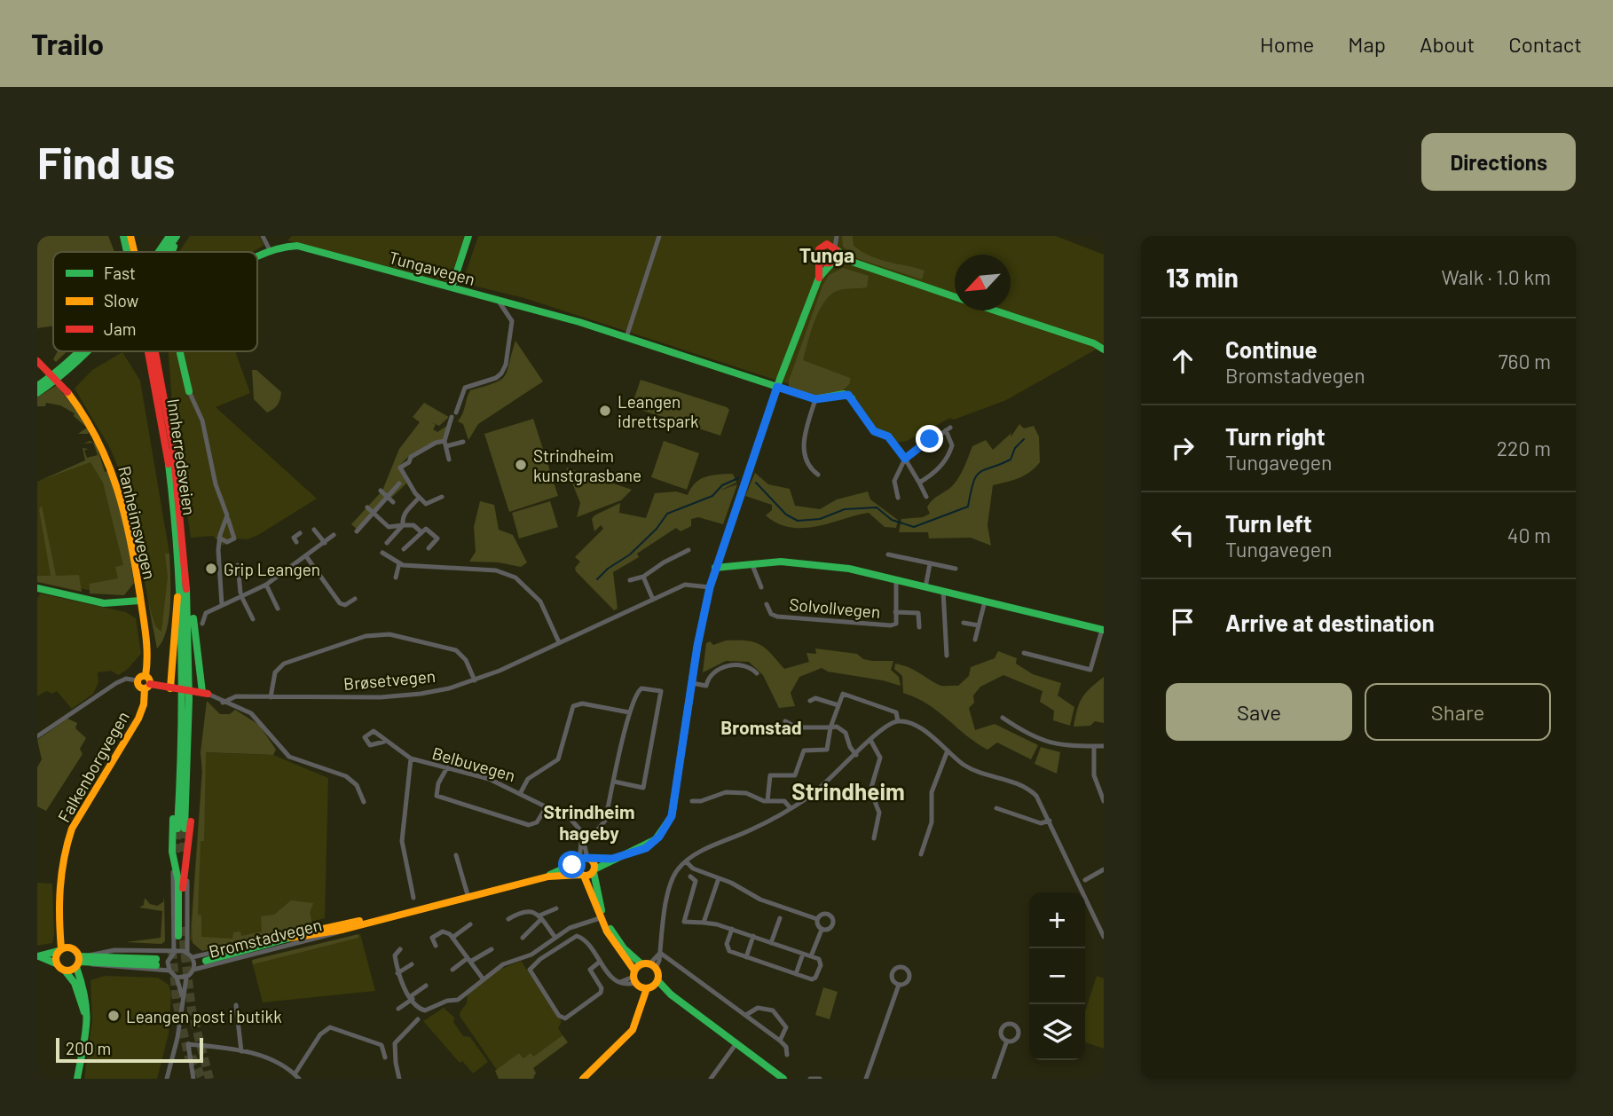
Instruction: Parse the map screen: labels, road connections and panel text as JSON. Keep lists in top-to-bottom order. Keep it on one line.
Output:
{"streets":{"main road":["Tungavegen","Innherredsveien","Ranheimsvegen","Falkenborgvegen","Bromstadvegen"],"street":["Solvollvegen","Brøsetvegen","Belbuvegen"]},"crossings":[["Tungavegen","Bromstadvegen"],["Brøsetvegen","Bromstadvegen"]],"districts":["Tunga","Bromstad","Strindheim","Strindheim hageby"],"places":["Leangen idrettspark","Strindheim kunstgrasbane","Grip Leangen","Leangen post i butikk"],"legend":["Fast","Slow","Jam"],"scale_bar":"200 m","north":"bottom left","page":{"header":"Trailo","nav":["Home","Map","About","Contact"],"buttons":["Directions",["Save","Share"]],"title":"Find us","heading":["13 min","Walk · 1.0 km"],"list":[["Continue","Bromstadvegen","760 m"],["Turn right","Tungavegen","220 m"],["Turn left","Tungavegen","40 m"],"Arrive at destination"],"map_buttons":["+","−"],"scale":"200 m"}}
